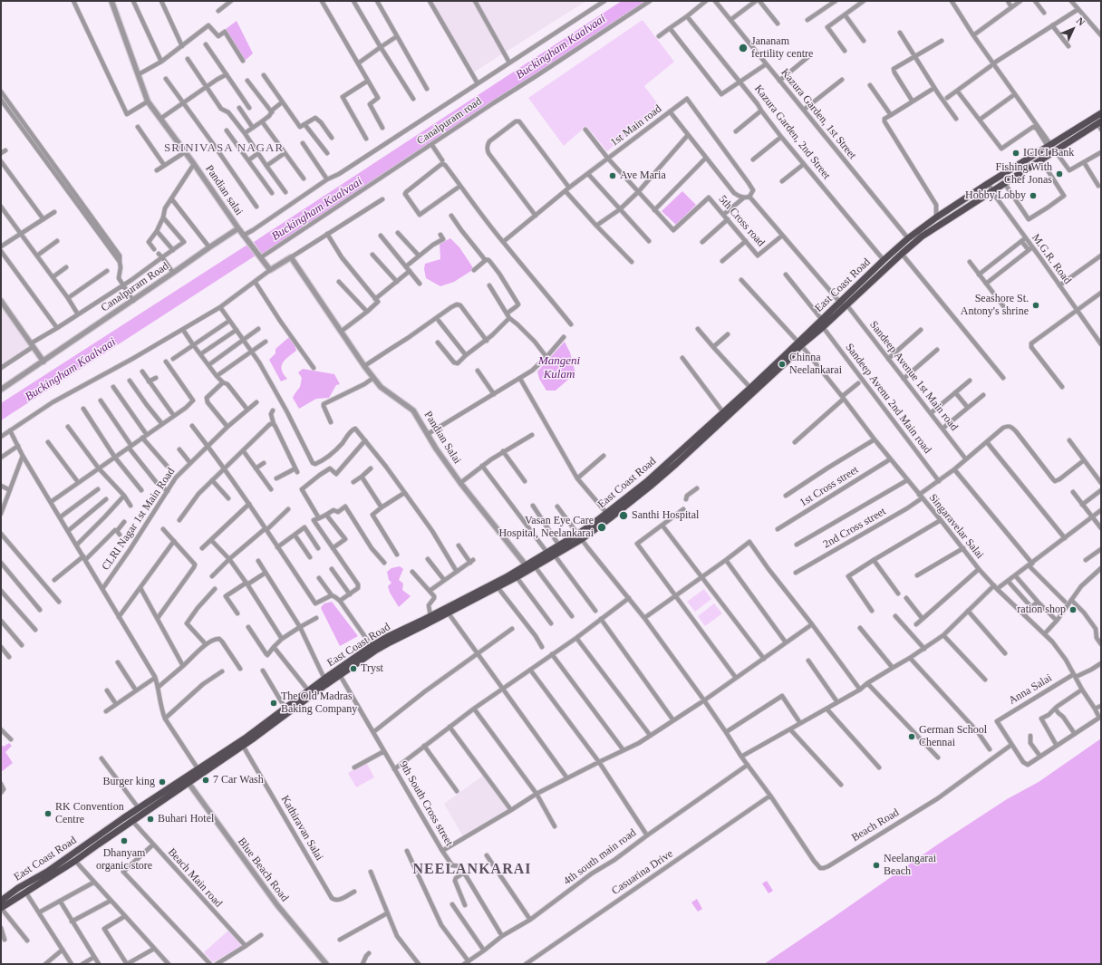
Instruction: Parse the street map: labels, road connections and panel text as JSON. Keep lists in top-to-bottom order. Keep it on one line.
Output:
{"streets":{"main road":["East Coast Road"],"street":["Kazura Garden, 1st Street","Canalpuram road","1st Main road","Kazura Garden, 2nd Street","Pandian salai","5th Cross road","M.G.R. Road","Canalpuram Road","Sandeep Avenue 1st Main road","Sandeep Avenu 2nd Main road","Pandian Salai","1st Cross street","CLRI Nagar 1st Main Road","Singaravelar Salai","2nd Cross street","Anna Salai","9th South Cross street","Beach Road","Kathiravan Salai","4th south main road","Blue Beach Road","Casuarina Drive","Beach Main road"]},"crossings":[["Kazura Garden, 1st Street","East Coast Road"],["Canalpuram road","Pandian salai"],["1st Main road","5th Cross road"],["1st Main road","Sandeep Avenue 1st Main road"],["Kazura Garden, 2nd Street","East Coast Road"],["Pandian salai","Canalpuram Road"],["5th Cross road","Sandeep Avenue 1st Main road"],["M.G.R. Road","East Coast Road"],["East Coast Road","Sandeep Avenue 1st Main road"],["East Coast Road","Sandeep Avenu 2nd Main road"],["East Coast Road","Pandian Salai"],["East Coast Road","Singaravelar Salai"],["East Coast Road","9th South Cross street"],["East Coast Road","Kathiravan Salai"],["East Coast Road","Blue Beach Road"],["East Coast Road","Beach Main road"],["Sandeep Avenue 1st Main road","2nd Cross street"],["Sandeep Avenu 2nd Main road","2nd Cross street"],["1st Cross street","Singaravelar Salai"],["Singaravelar Salai","2nd Cross street"],["Singaravelar Salai","Anna Salai"],["Anna Salai","Beach Road"],["9th South Cross street","4th south main road"],["Beach Road","Casuarina Drive"]],"districts":["SRINIVASA NAGAR","NEELANKARAI"],"water":["Buckingham Kaalvaai","Mangeni Kulam"],"places":["Jananam fertility centre","ICICI Bank","Fishing With Chef Jonas","Ave Maria","Hobby Lobby","Seashore St. Antony's shrine","Chinna Neelankarai","Santhi Hospital","Vasan Eye Care Hospital, Neelankarai","ration shop","Tryst","The Old Madras Baking Company","German School Chennai","7 Car Wash","Burger king","RK Convention Centre","Buhari Hotel","Dhanyam organic store","Neelangarai Beach"],"north":"top right"}
